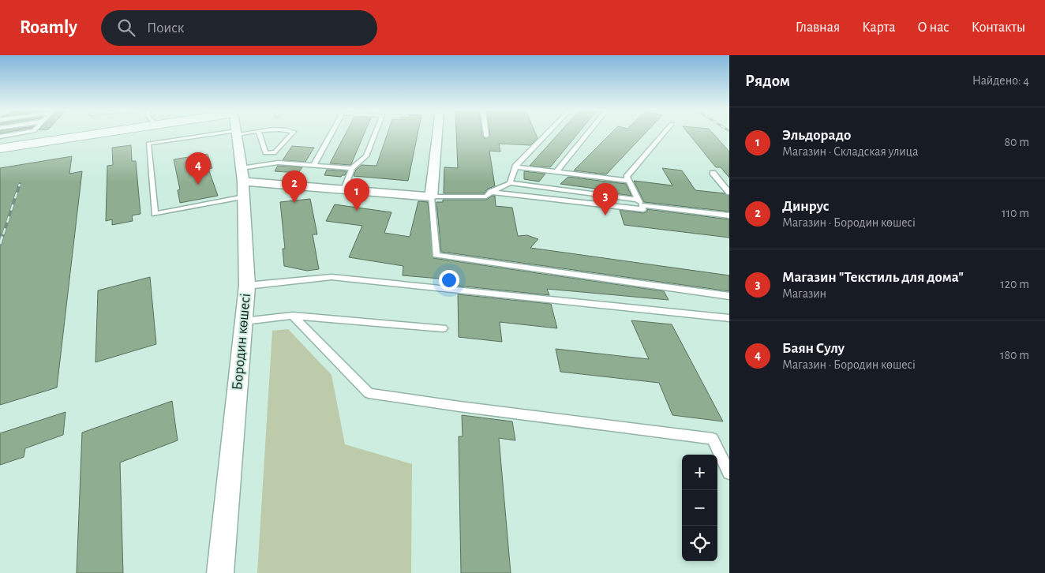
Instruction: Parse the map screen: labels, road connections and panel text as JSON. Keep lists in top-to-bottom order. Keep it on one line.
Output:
{"streets":{"street":["Бородин көшесі"]},"page":{"header":"Roamly","search":"Поиск","nav":["Главная","Карта","О нас","Контакты"],"heading":["Рядом","Найдено: 4"],"list":[{"mark":"1","name":"Эльдорадо","note":"Магазин · Складская улица","value":"80 m"},{"mark":"2","name":"Динрус","note":"Магазин · Бородин көшесі","value":"110 m"},{"mark":"3","name":"Магазин \"Текстиль для дома\"","note":"Магазин","value":"120 m"},{"mark":"4","name":"Баян Сулу","note":"Магазин · Бородин көшесі","value":"180 m"}],"pins":["4","2","1","3"],"map_buttons":["+","−"]}}
